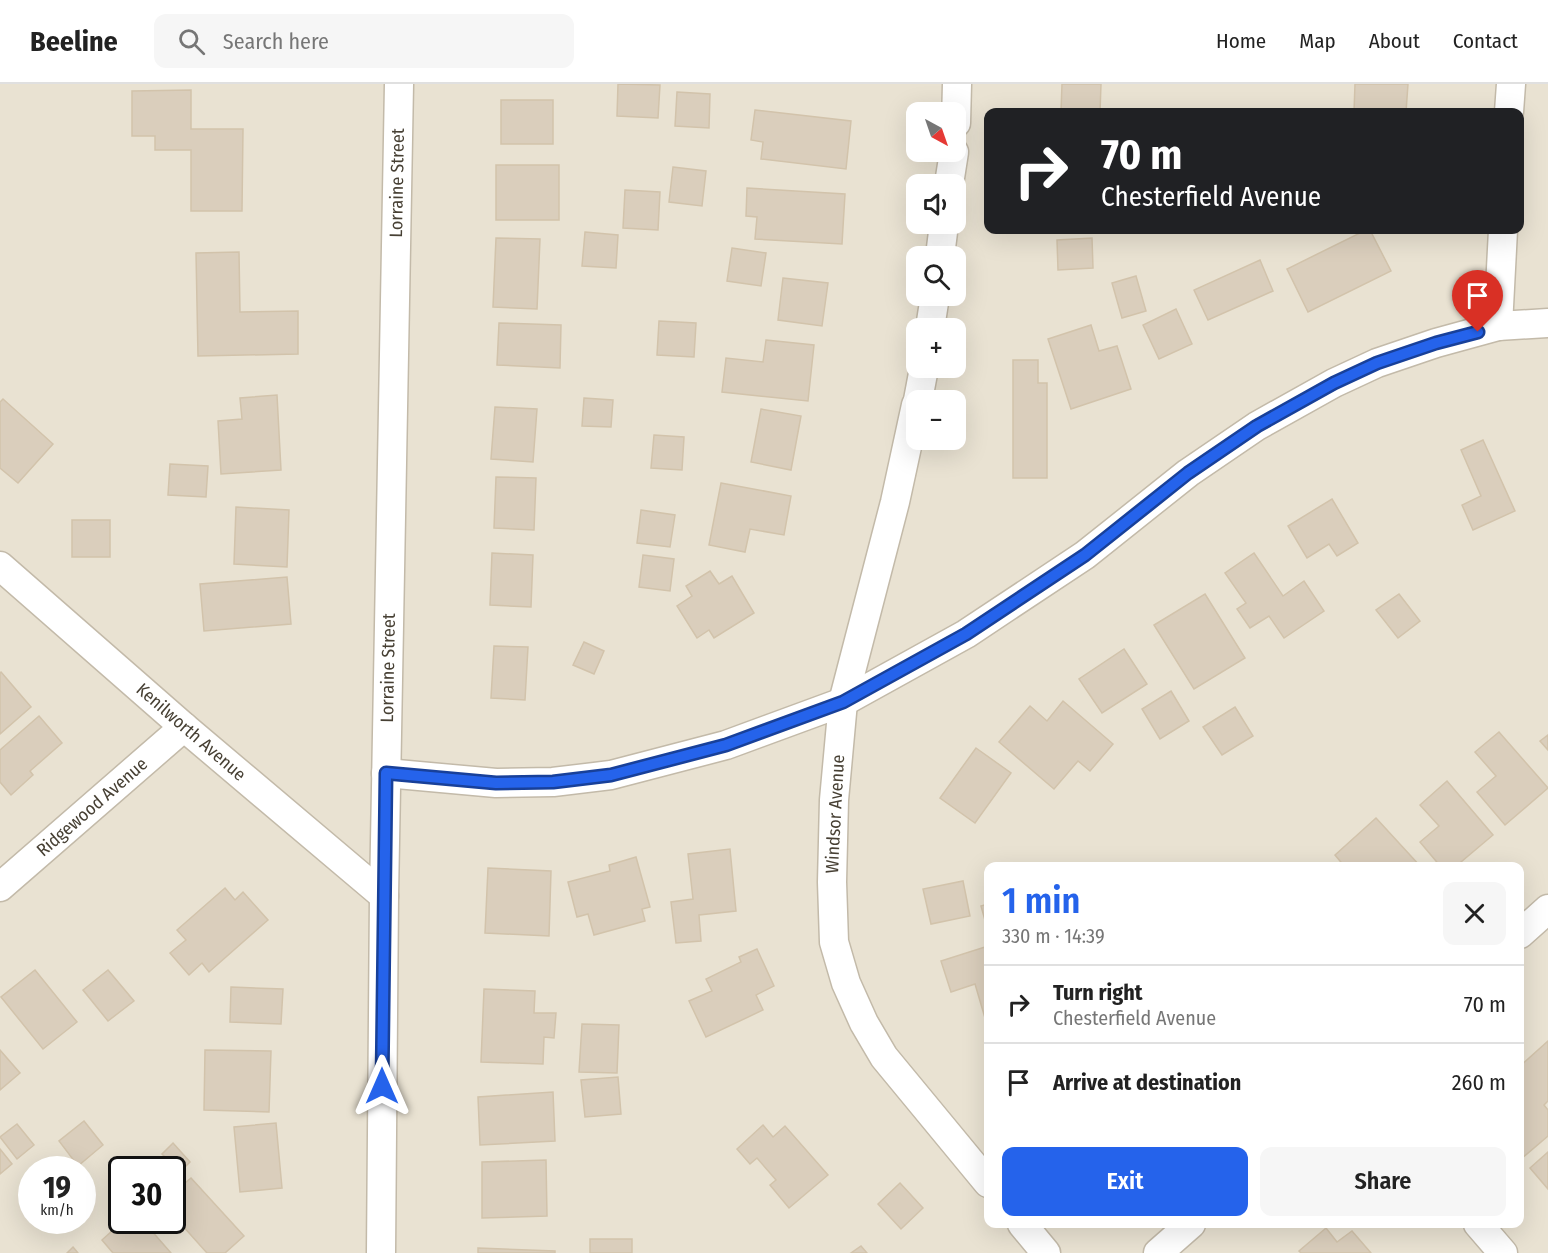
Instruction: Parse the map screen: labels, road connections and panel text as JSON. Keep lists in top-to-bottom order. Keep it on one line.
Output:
{"streets":{"street":["Lorraine Street","Kenilworth Avenue","Ridgewood Avenue","Windsor Avenue"]},"crossings":[["Lorraine Street","Kenilworth Avenue"],["Kenilworth Avenue","Ridgewood Avenue"]],"north":"bottom right","page":{"header":"Beeline","search":"Search here","nav":["Home","Map","About","Contact"],"map_buttons":["+","−"],"turn":["70 m","Chesterfield Avenue"],"heading":["1 min","330 m · 14:39"],"list":[{"name":"Turn right","note":"Chesterfield Avenue","value":"70 m"},{"name":"Arrive at destination","value":"260 m"}],"buttons":["Exit","Share"],"speed":"19 km/h","limit":"30"}}
